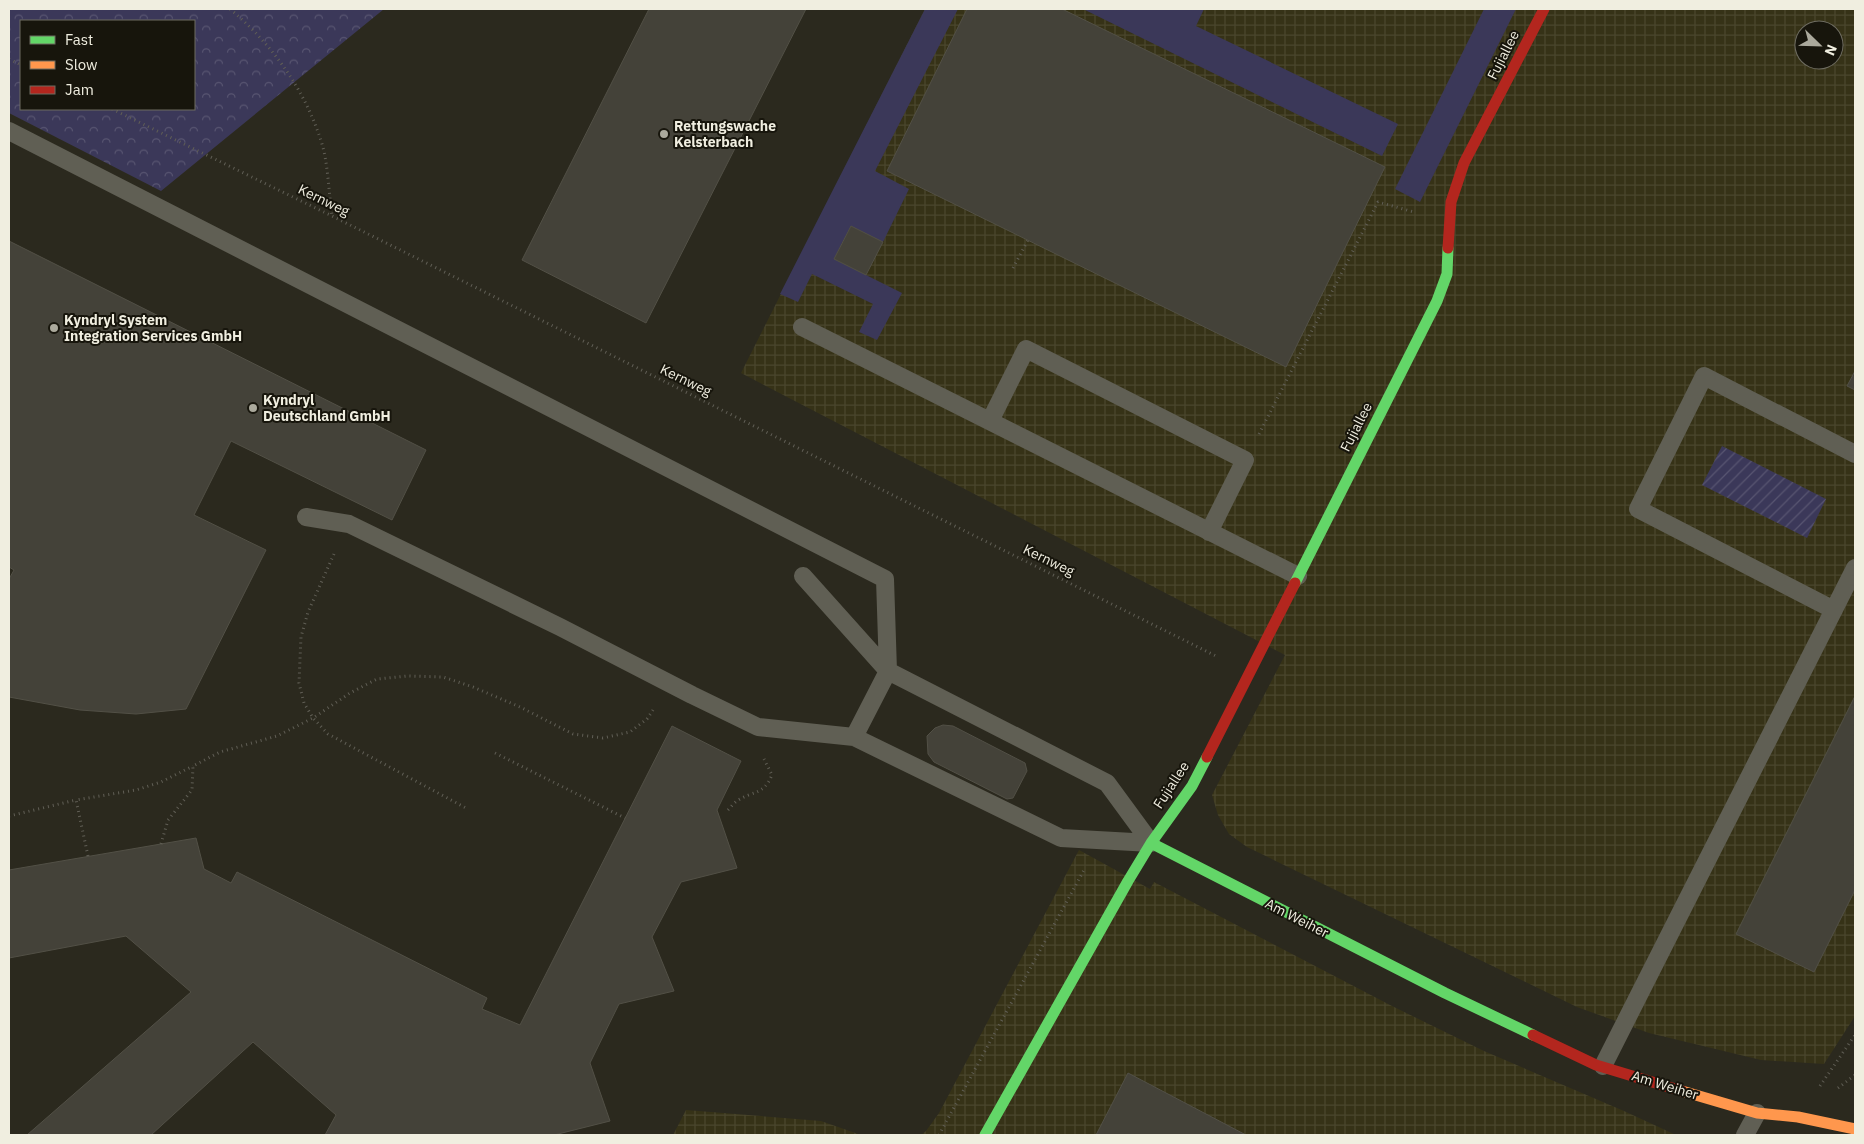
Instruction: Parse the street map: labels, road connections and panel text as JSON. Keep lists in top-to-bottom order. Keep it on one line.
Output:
{"streets":{"street":["Fujiallee","Am Weiher"],"path":["Kernweg"]},"crossings":[["Fujiallee","Kernweg"],["Fujiallee","Am Weiher"]],"places":["Rettungswache Kelsterbach","Kyndryl System Integration Services GmbH","Kyndryl Deutschland GmbH"],"legend":["Fast","Slow","Jam"],"north":"bottom right"}
